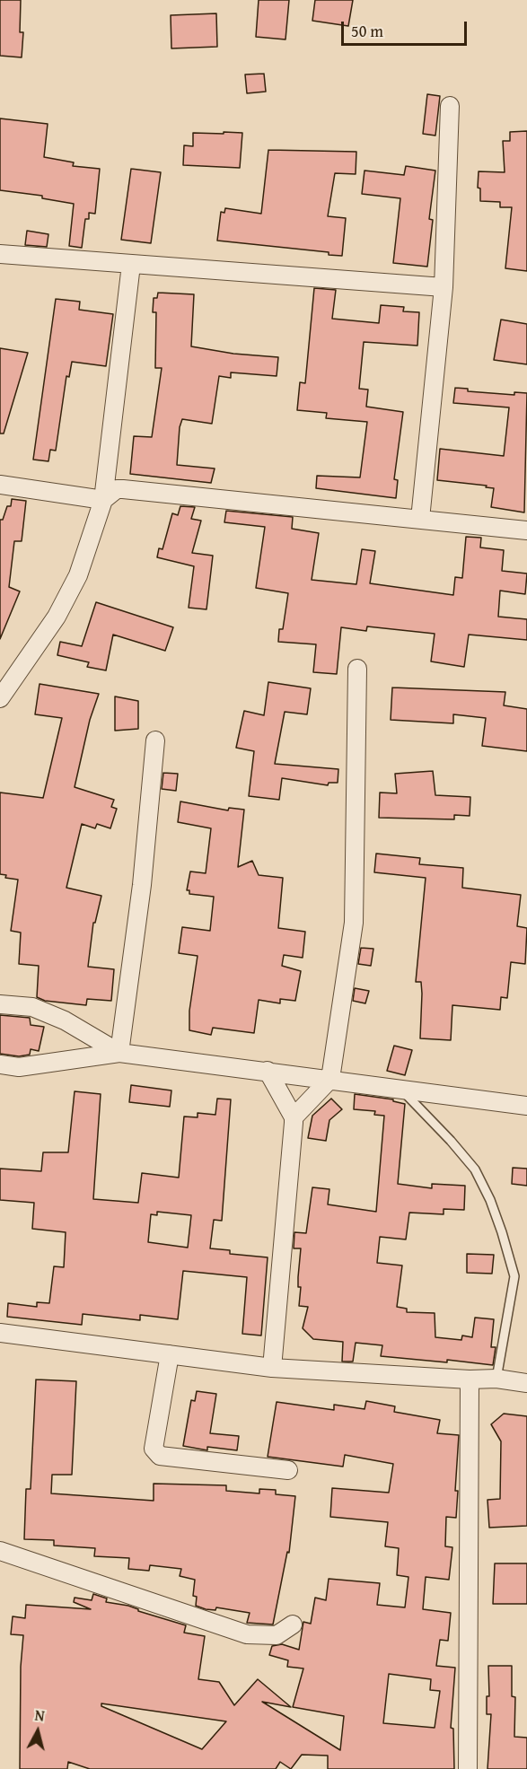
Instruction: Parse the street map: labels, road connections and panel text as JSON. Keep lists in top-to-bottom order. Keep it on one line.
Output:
{"scale_bar":"50 m","north":"top"}
